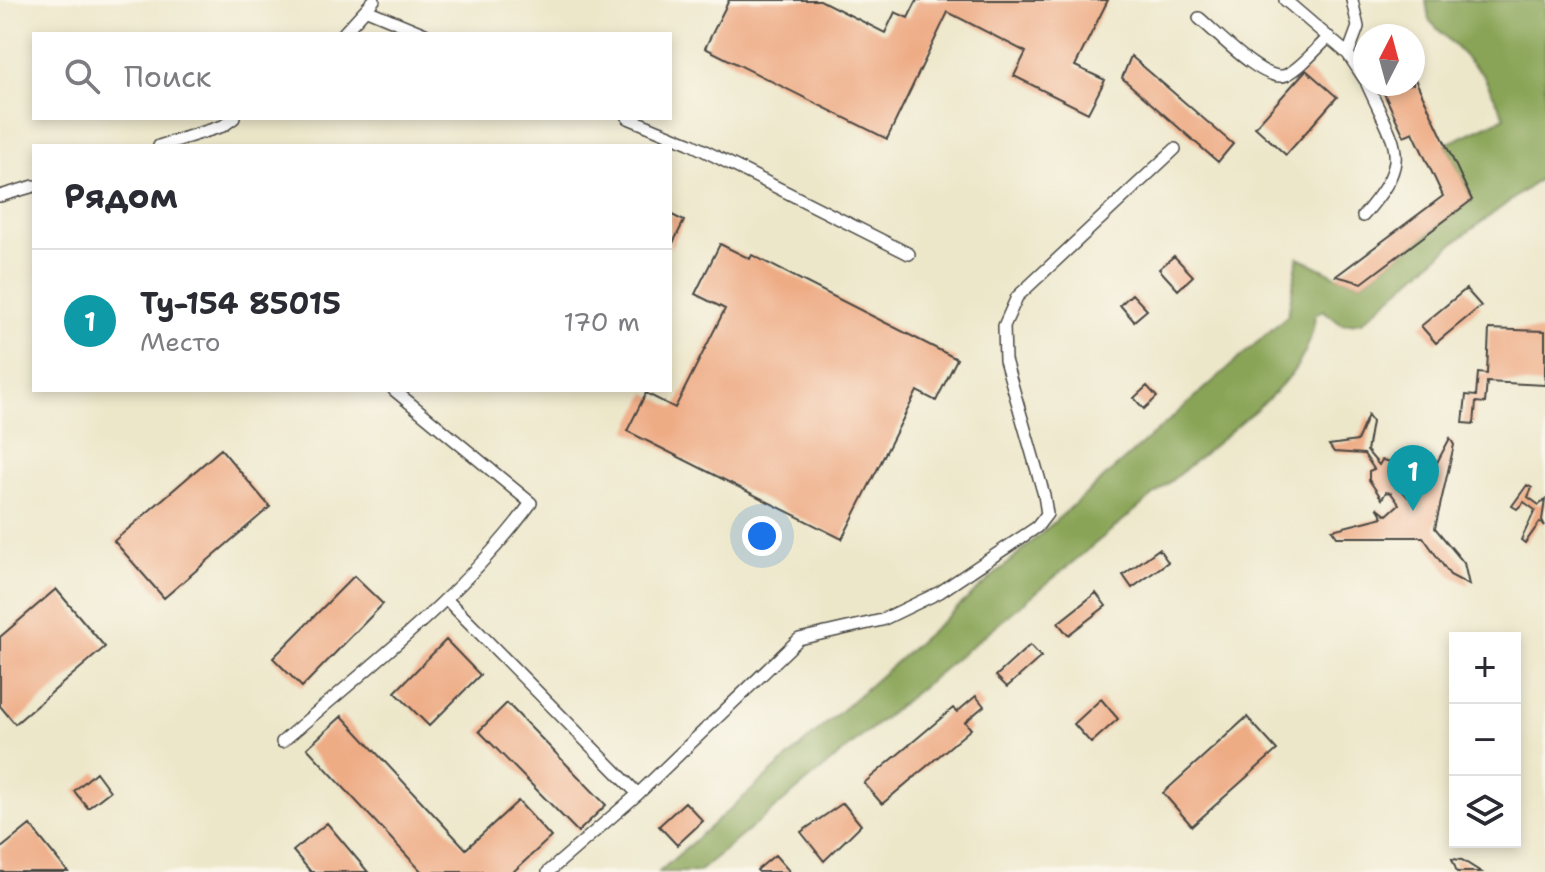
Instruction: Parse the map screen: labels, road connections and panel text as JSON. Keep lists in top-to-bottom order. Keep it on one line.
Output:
{"north":"top","page":{"search":"Поиск","heading":"Рядом","list":[{"mark":"1","name":"Ту-154 85015","note":"Место","value":"170 m"}],"pins":"1","map_buttons":["+","−"]}}
